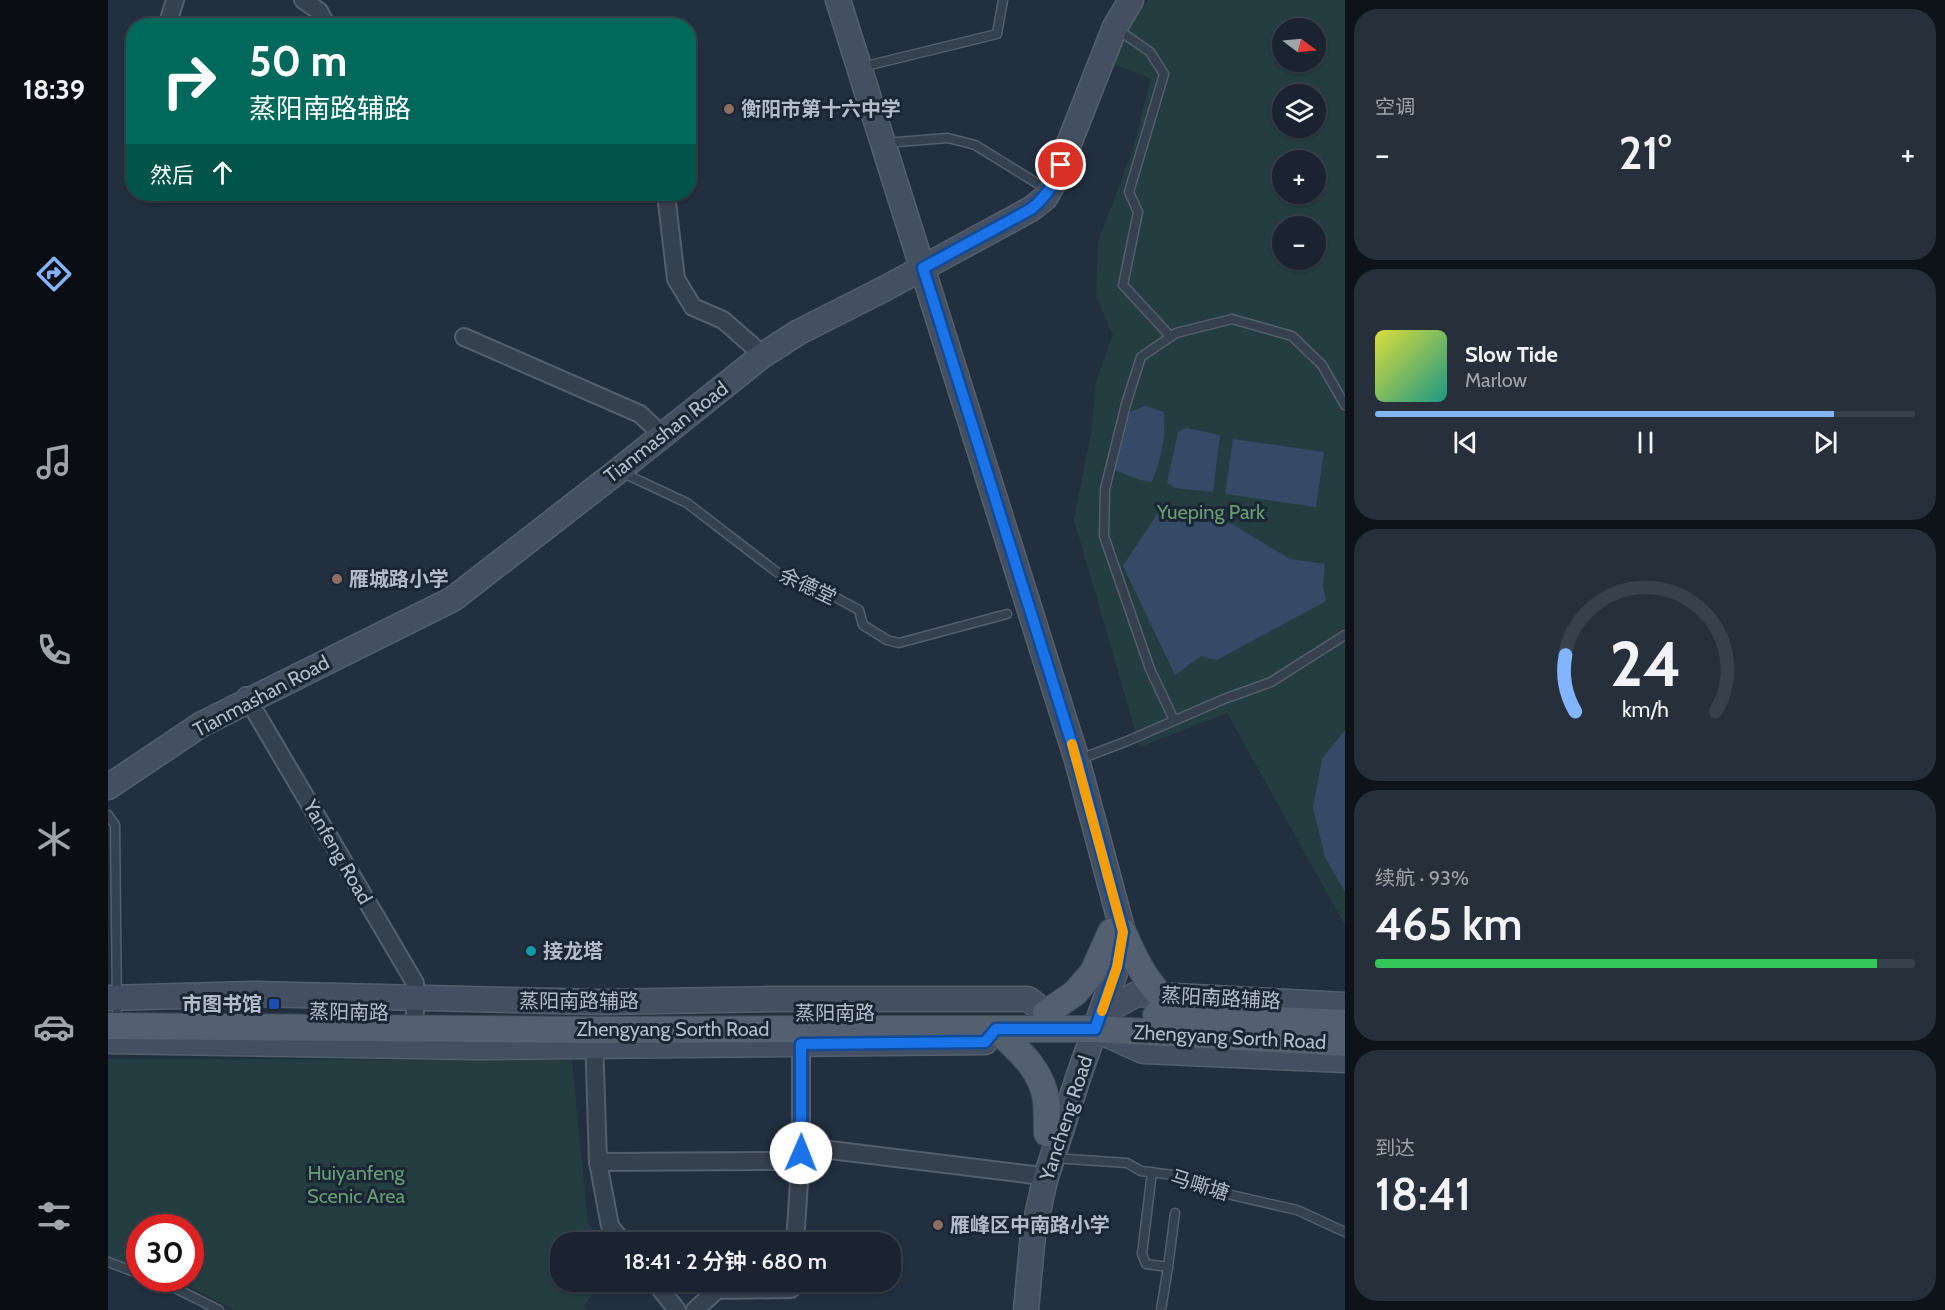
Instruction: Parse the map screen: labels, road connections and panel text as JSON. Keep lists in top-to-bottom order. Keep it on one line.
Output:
{"streets":{"main road":["蒸阳南路","Zhengyang Sorth Road"],"street":["Tianmashan Road","Yanfeng Road","蒸阳南路辅路","Yancheng Road"],"lane":["余德堂","马嘶塘"]},"crossings":[["Tianmashan Road","余德堂"],["Tianmashan Road","Yanfeng Road"],["Tianmashan Road","Yancheng Road"],["Yanfeng Road","蒸阳南路"],["蒸阳南路辅路","蒸阳南路"],["蒸阳南路辅路","Zhengyang Sorth Road"],["蒸阳南路辅路","Yancheng Road"],["蒸阳南路","Zhengyang Sorth Road"],["蒸阳南路","Yancheng Road"],["Zhengyang Sorth Road","Yancheng Road"],["Yancheng Road","马嘶塘"]],"parks":["Yueping Park","Huiyanfeng Scenic Area"],"places":{"other":["衡阳市第十六中学","雁城路小学","接龙塔","雁峰区中南路小学"],"transit":["市图书馆"]},"north":"right","page":{"tabs":"18:39","tile":["空调",["续航 · 93%","465 km"],["到达","18:41"]],"map_buttons":["+","−"],"turn":["50 m","蒸阳南路辅路"],"heat":["−","21°","+"],"then":"然后","song":["Slow Tide","Marlow"],"limit":"30","trip":"18:41 · 2 分钟 · 680 m","gauge":["24","km/h"]}}
